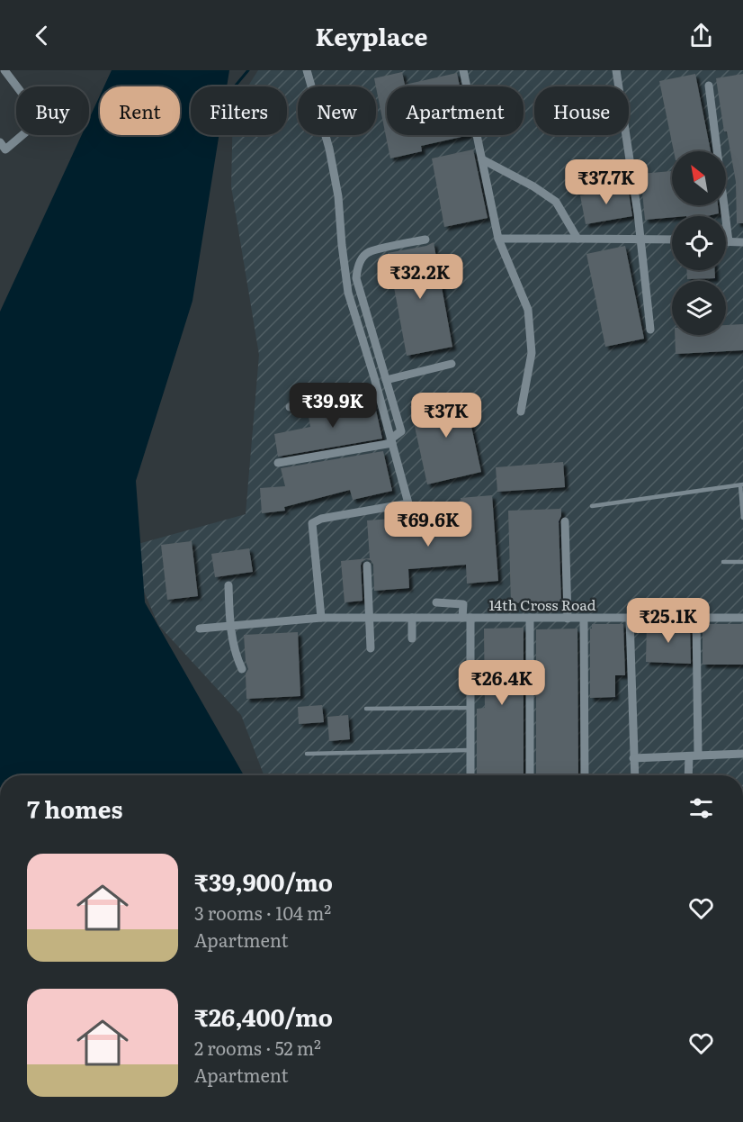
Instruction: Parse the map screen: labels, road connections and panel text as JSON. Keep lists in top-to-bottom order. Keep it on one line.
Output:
{"streets":{"street":["14th Cross Road"]},"north":"top left","page":{"header":"Keyplace","chip":["Buy","Rent","Filters","New","Apartment","House"],"price":["₹37.7K","₹32.2K","₹39.9K","₹37K","₹69.6K","₹25.1K","₹26.4K"],"heading":"7 homes","list":[{"name":"₹39,900/mo","note":"3 rooms · 104 m² · Apartment"},{"name":"₹26,400/mo","note":"2 rooms · 52 m² · Apartment"}]}}
